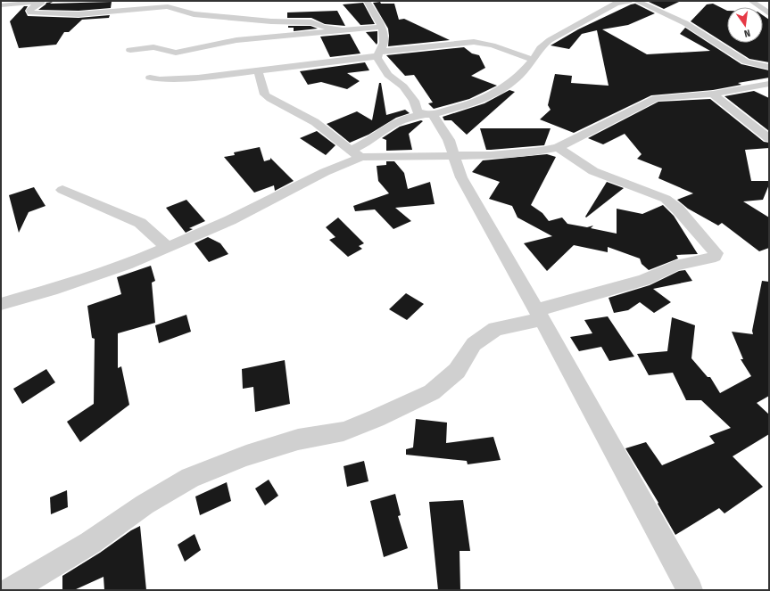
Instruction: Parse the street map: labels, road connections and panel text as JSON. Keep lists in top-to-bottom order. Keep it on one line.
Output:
{"north":"bottom"}
